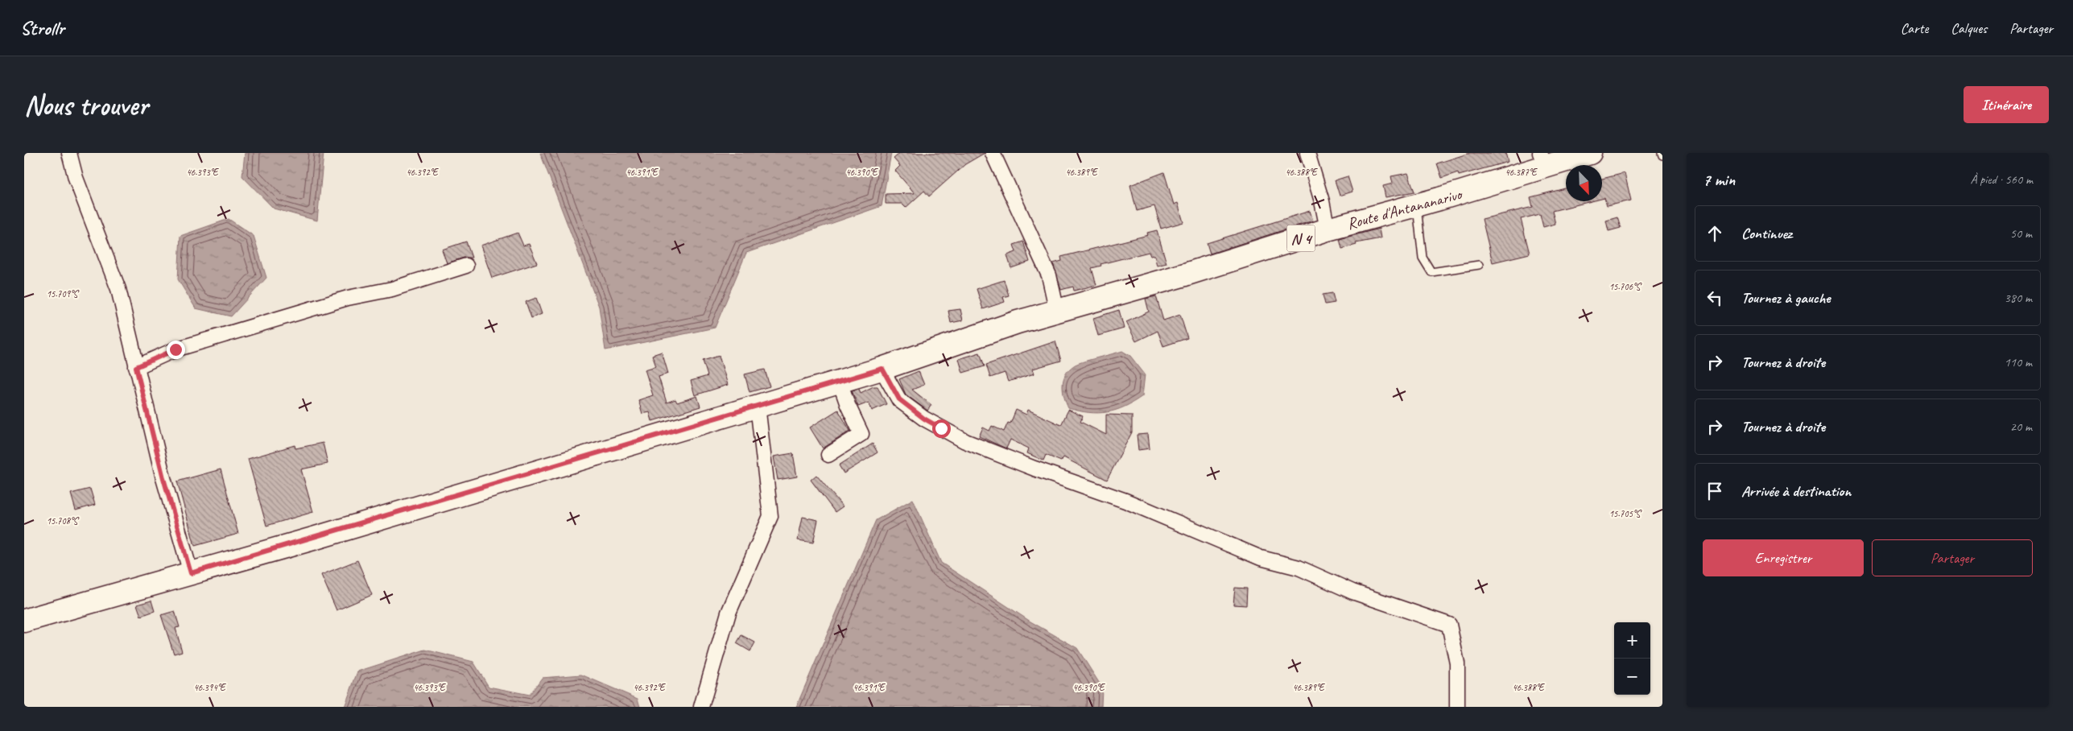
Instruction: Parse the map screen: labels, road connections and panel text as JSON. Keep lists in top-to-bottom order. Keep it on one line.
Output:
{"streets":{"main road":["Route d'Antananarivo","N 4"]},"crossings":[["Route d'Antananarivo","N 4"]],"north":"bottom right","page":{"header":"Strollr","nav":["Carte","Calques","Partager"],"buttons":["Itinéraire",["Enregistrer","Partager"]],"title":"Nous trouver","heading":["7 min","À pied · 560 m"],"list":[["Continuez","50 m"],["Tournez à gauche","380 m"],["Tournez à droite","110 m"],["Tournez à droite","20 m"],"Arrivée à destination"],"map_buttons":["+","−"]},"coordinates":["46.393°E","46.392°E","46.389°E","46.387°E","46.391°E","46.390°E","46.388°E","15.706°S","15.709°S","15.705°S","15.708°S","46.394°E"]}
